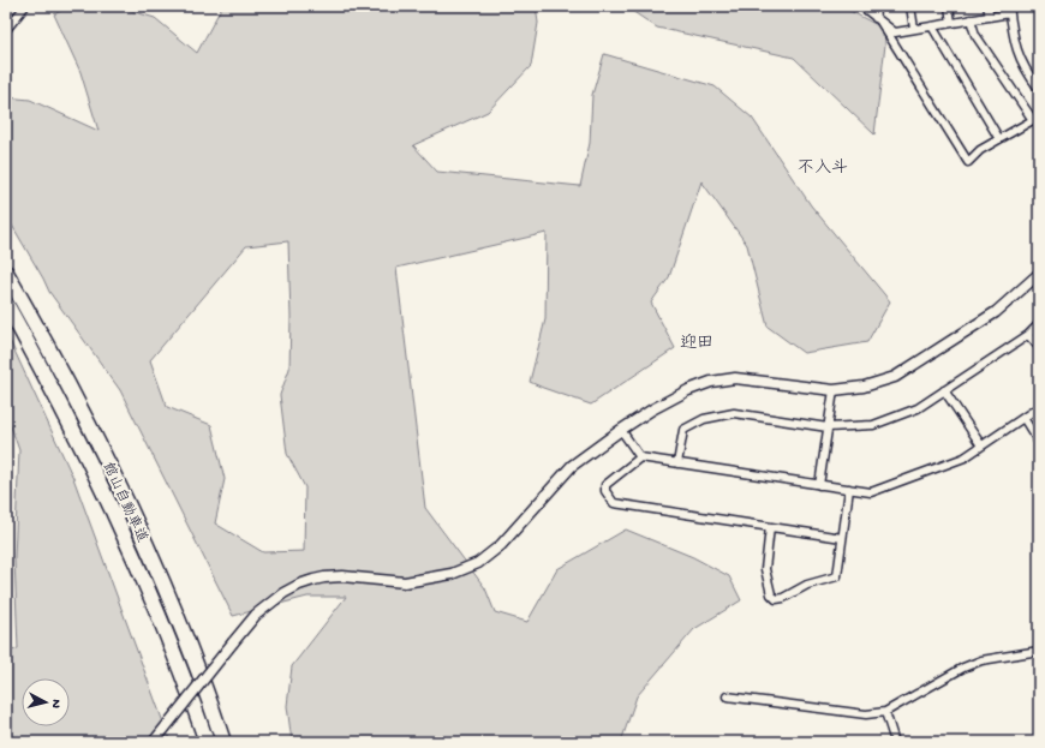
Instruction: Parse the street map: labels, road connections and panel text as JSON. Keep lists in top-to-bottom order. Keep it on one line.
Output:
{"streets":{"highway":["館山自動車道"]},"districts":["不入斗","迎田"],"north":"right"}
